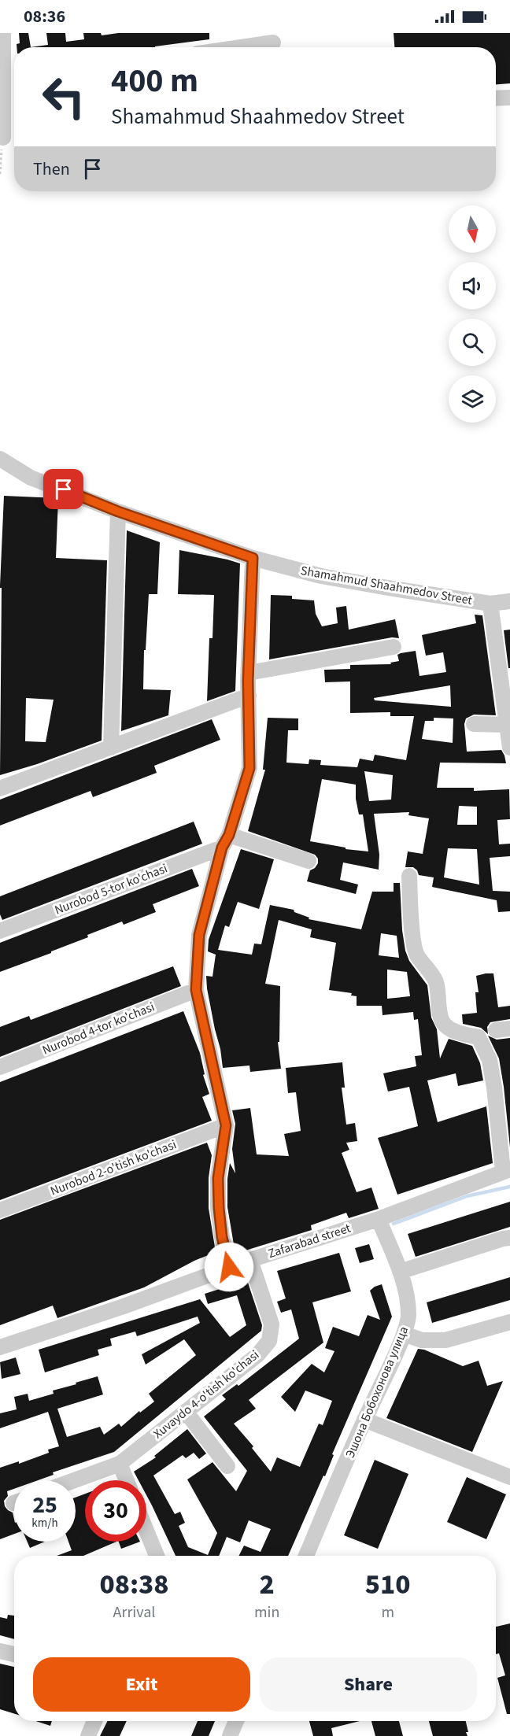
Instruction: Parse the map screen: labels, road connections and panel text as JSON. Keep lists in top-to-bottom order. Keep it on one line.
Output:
{"streets":{"street":["Shamahmud Shaahmedov Street","Nurobod 5-tor ko'chasi","Nurobod 4-tor ko'chasi","Nurobod 2-o'tish ko'chasi","Zafarabad street","Эшона Бобохонова улица","Xuvaydo 4-o'tish ko'chasi"]},"crossings":[["Zafarabad street","Эшона Бобохонова улица"],["Zafarabad street","Xuvaydo 4-o'tish ko'chasi"]],"north":"bottom","page":{"status":"08:36","turn":["400 m","Shamahmud Shaahmedov Street"],"then":"Then","speed":"25 km/h","limit":"30","eta":["08:38","Arrival","2","min","510","m"],"buttons":["Exit","Share"]}}
